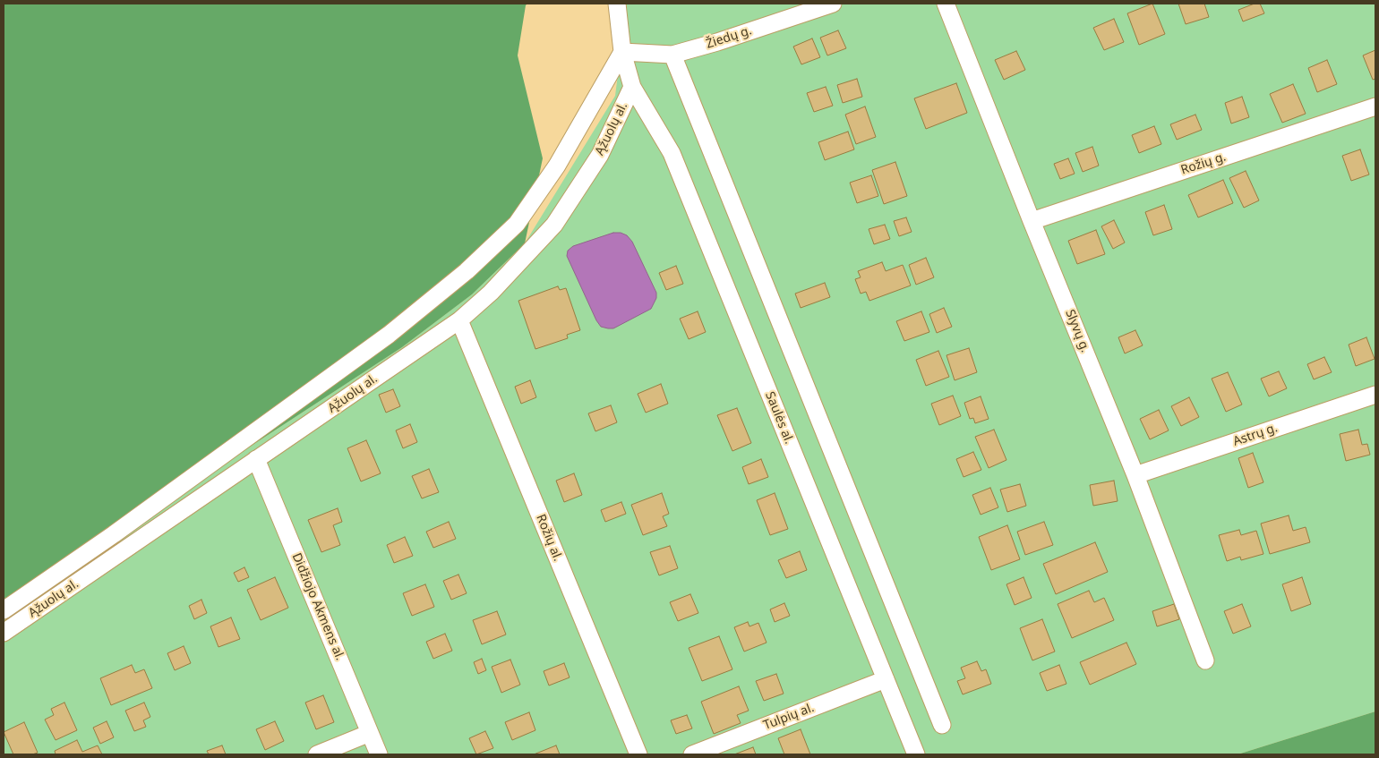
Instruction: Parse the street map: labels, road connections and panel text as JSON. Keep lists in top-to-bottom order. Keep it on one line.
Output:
{"streets":{"street":["Žiedų g.","Ąžuolų al.","Rožių g.","Slyvų g.","Saulės al.","Astrų g.","Rožių al.","Didžiojo Akmens al.","Tulpių al."]},"crossings":[["Žiedų g.","Saulės al."],["Ąžuolų al.","Saulės al."],["Ąžuolų al.","Rožių al."],["Ąžuolų al.","Didžiojo Akmens al."],["Rožių g.","Slyvų g."],["Slyvų g.","Astrų g."],["Saulės al.","Tulpių al."]]}
